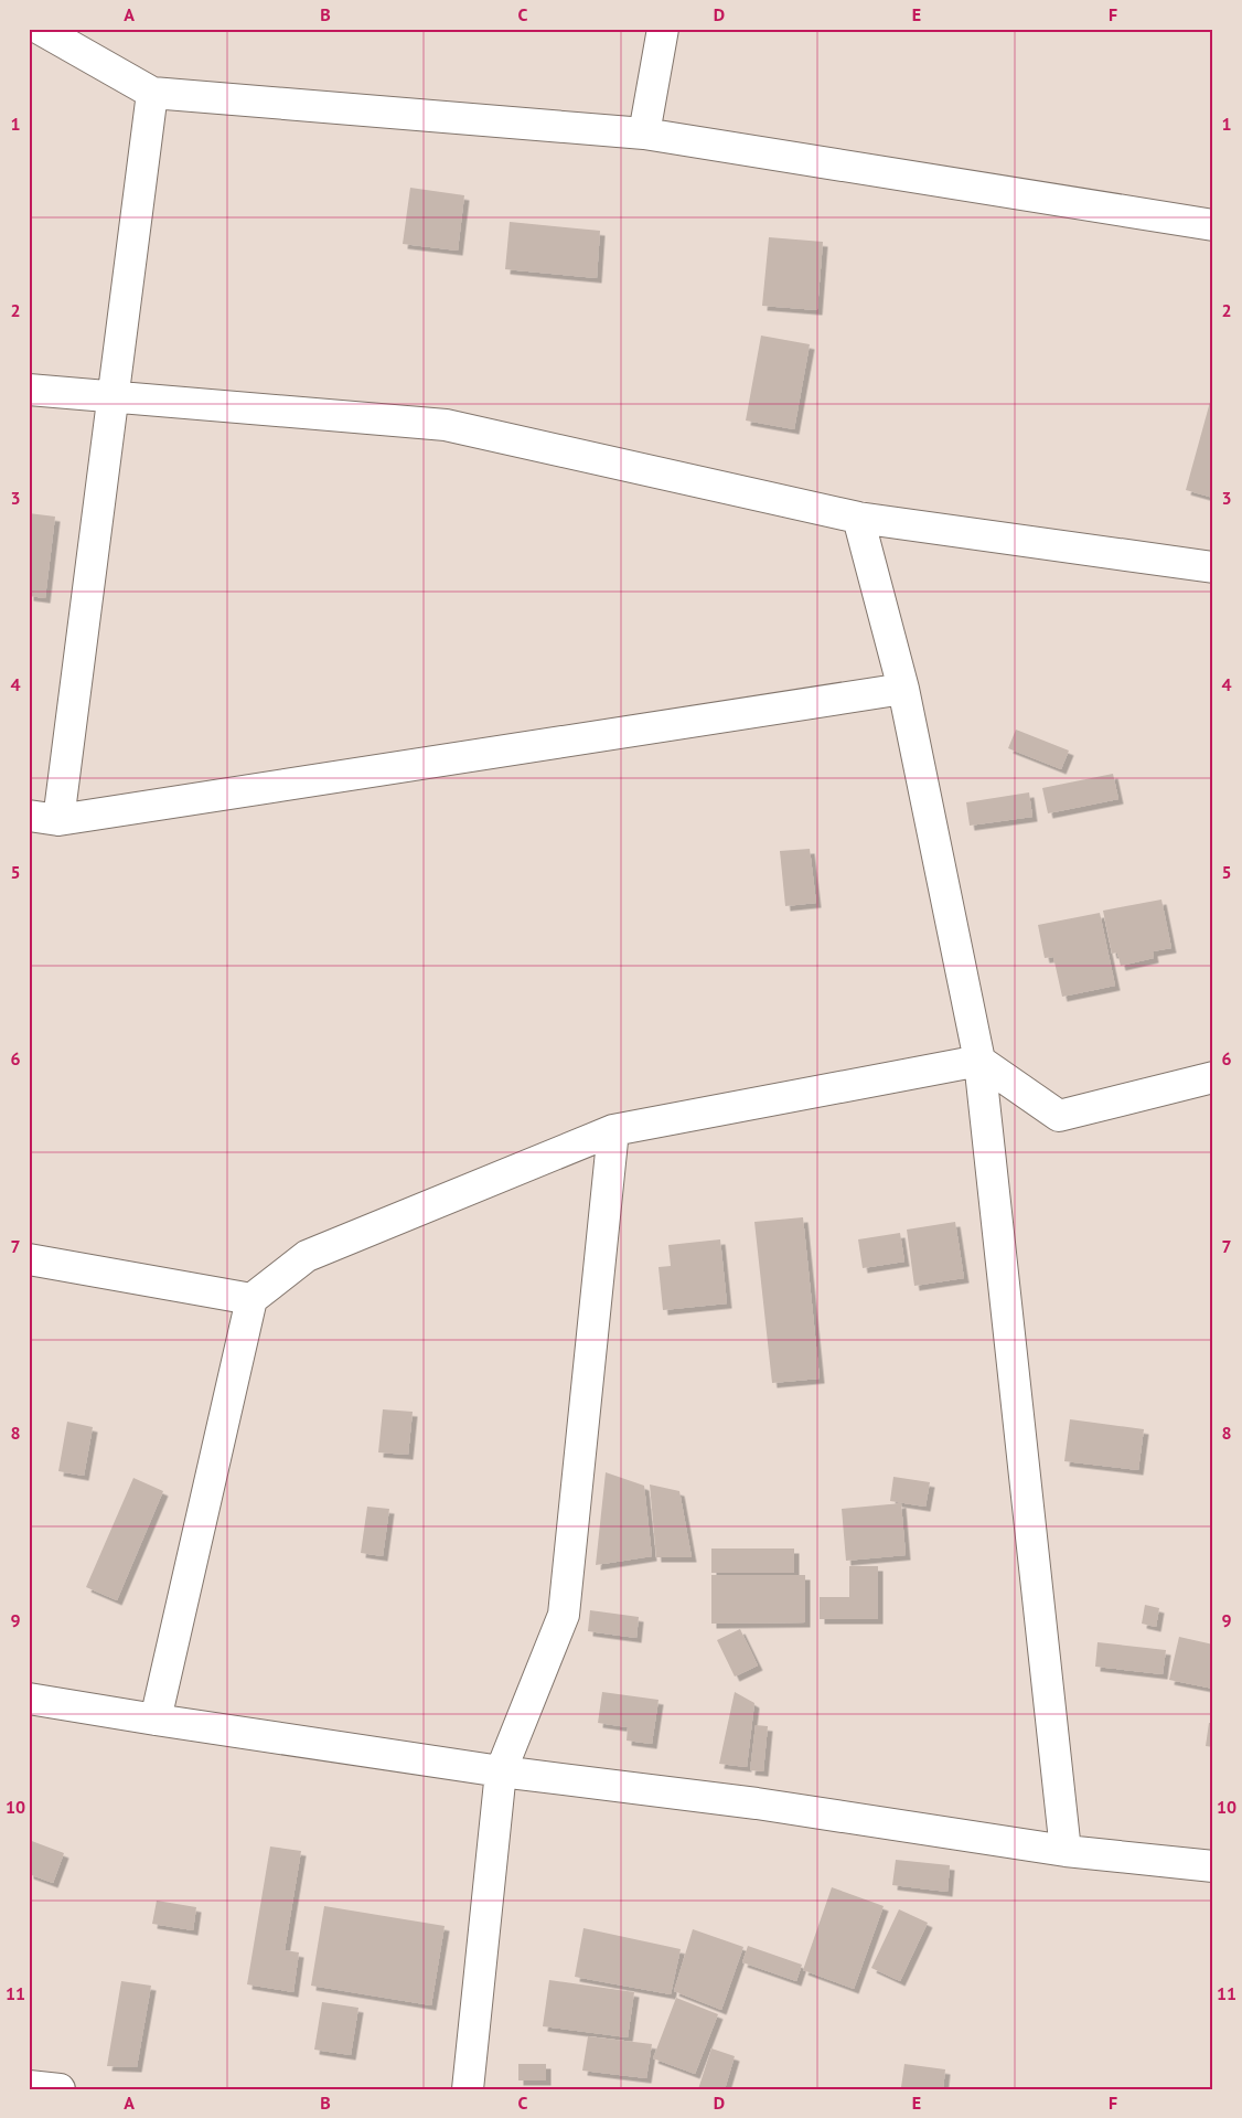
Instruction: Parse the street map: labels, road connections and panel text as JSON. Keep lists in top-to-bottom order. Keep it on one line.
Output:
{"grid":{"columns":["A","B","C","D","E","F"],"rows":["1","2","3","4","5","6","7","8","9","10","11"]}}
